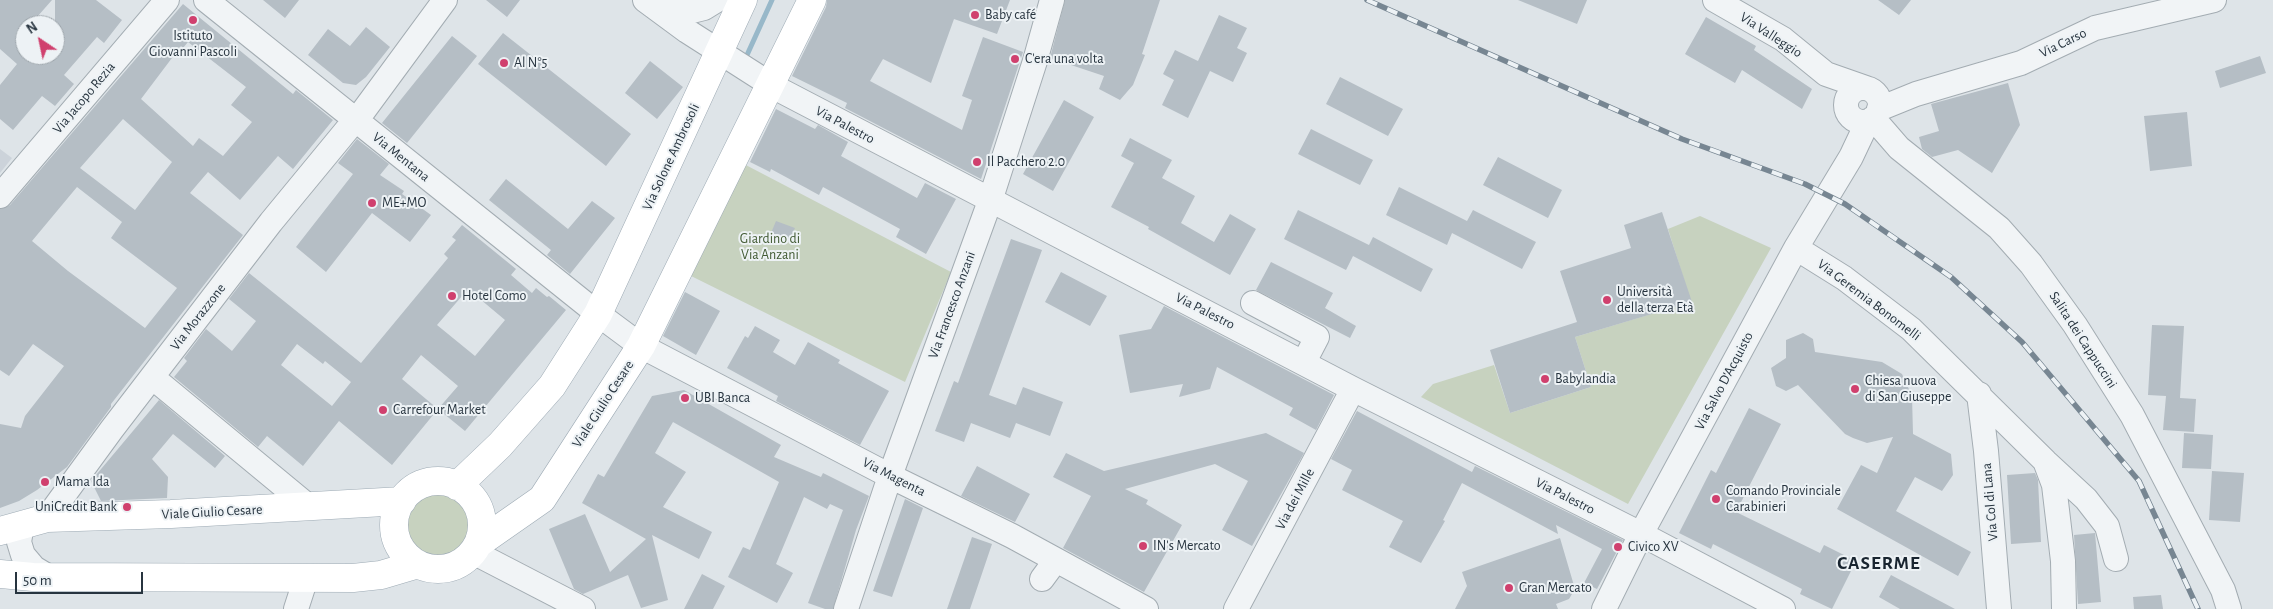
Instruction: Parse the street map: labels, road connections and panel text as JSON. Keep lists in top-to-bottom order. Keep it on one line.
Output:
{"streets":{"main road":["Via Solone Ambrosoli","Viale Giulio Cesare"],"street":["Via Valleggio","Via Carso","Via Jacopo Rezia","Via Palestro","Via Mentana","Via Geremia Bonomelli","Via Francesco Anzani","Via Morazzone","Salita dei Cappuccini","Via Salvo D'Acquisto","Via Magenta","Via dei Mille","Via Col di Lana"]},"crossings":[["Via Valleggio","Via Carso"],["Via Valleggio","Salita dei Cappuccini"],["Via Valleggio","Via Salvo D'Acquisto"],["Via Carso","Salita dei Cappuccini"],["Via Carso","Via Salvo D'Acquisto"],["Via Palestro","Via Solone Ambrosoli"],["Via Palestro","Via Francesco Anzani"],["Via Palestro","Via Salvo D'Acquisto"],["Via Palestro","Via dei Mille"],["Via Mentana","Via Solone Ambrosoli"],["Via Mentana","Via Morazzone"],["Via Mentana","Viale Giulio Cesare"],["Via Mentana","Via Magenta"],["Via Geremia Bonomelli","Via Salvo D'Acquisto"],["Via Geremia Bonomelli","Via Col di Lana"],["Via Francesco Anzani","Via Magenta"],["Via Morazzone","Viale Giulio Cesare"],["Salita dei Cappuccini","Via Salvo D'Acquisto"],["Viale Giulio Cesare","Via Magenta"]],"districts":["CASERME"],"parks":["Giardino di Via Anzani"],"places":["Baby café","Istituto Giovanni Pascoli","C'era una volta","Al N°5","Il Pacchero 2.0","ME+MO","Hotel Como","Università della terza Età","Babylandia","Chiesa nuova di San Giuseppe","UBI Banca","Carrefour Market","Mama Ida","Comando Provinciale Carabinieri","UniCredit Bank","IN's Mercato","Civico XV","Gran Mercato"],"scale_bar":"50 m","north":"top left"}
